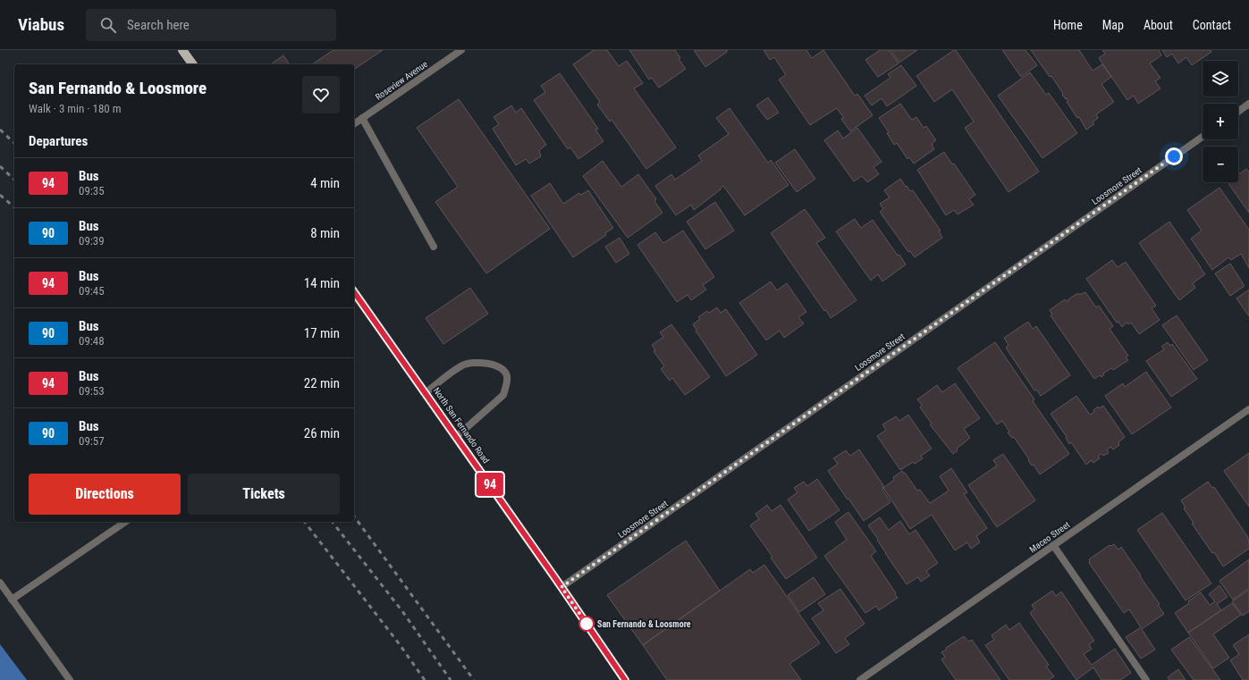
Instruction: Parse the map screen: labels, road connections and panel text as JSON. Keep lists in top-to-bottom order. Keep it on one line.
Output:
{"streets":{"main road":["North San Fernando Road"],"street":["Roseview Avenue","Loosmore Street","Maceo Street"]},"crossings":[["Loosmore Street","North San Fernando Road"]],"places":["San Fernando & Loosmore"],"lines":["bus line 94"],"page":{"header":"Viabus","search":"Search here","nav":["Home","Map","About","Contact"],"on_map":"94","map_buttons":["+","−"],"heading":[["San Fernando & Loosmore","Walk · 3 min · 180 m"],"Departures"],"list":[{"mark":"94","name":"Bus","note":"09:35","value":"4 min"},{"mark":"90","name":"Bus","note":"09:39","value":"8 min"},{"mark":"94","name":"Bus","note":"09:45","value":"14 min"},{"mark":"90","name":"Bus","note":"09:48","value":"17 min"},{"mark":"94","name":"Bus","note":"09:53","value":"22 min"},{"mark":"90","name":"Bus","note":"09:57","value":"26 min"}],"buttons":["Directions","Tickets"]}}
